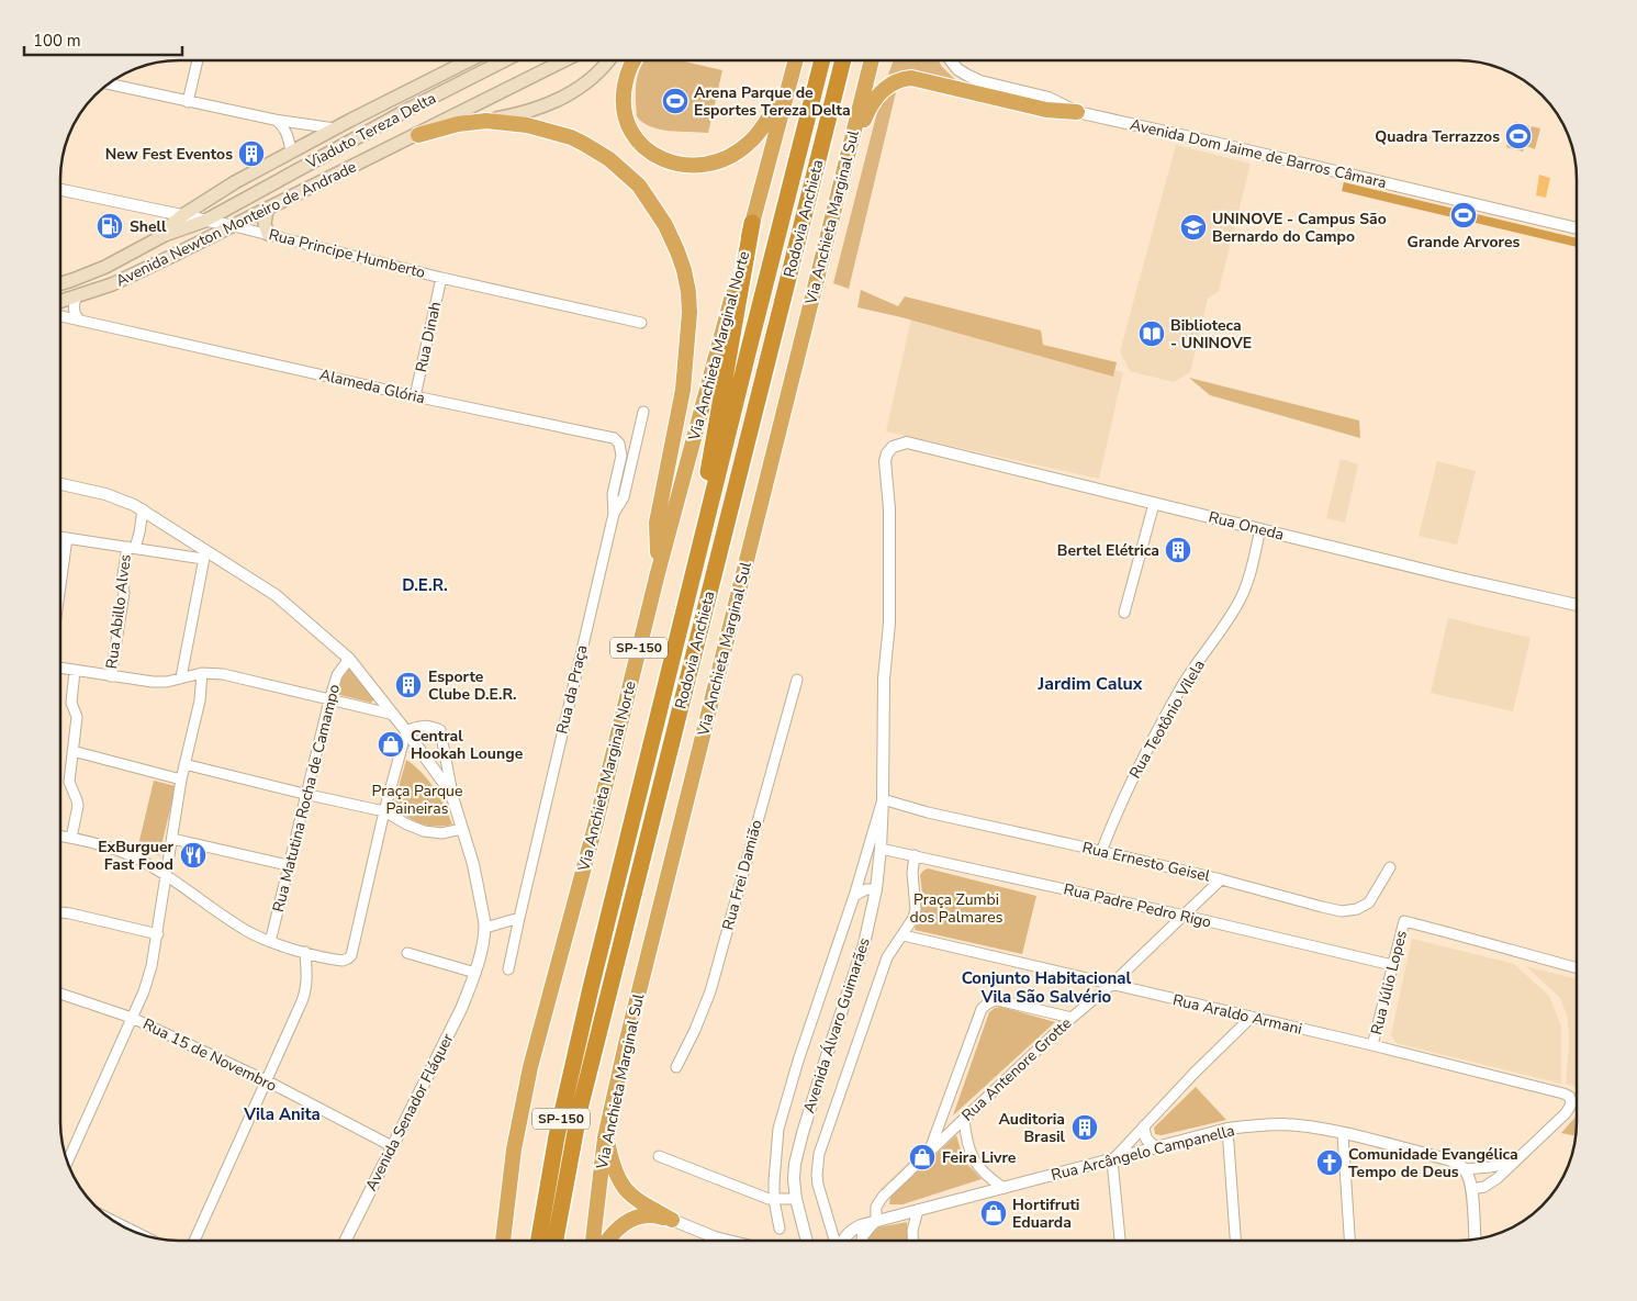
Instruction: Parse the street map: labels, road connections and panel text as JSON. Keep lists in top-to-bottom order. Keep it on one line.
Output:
{"streets":{"highway":["Via Anchieta Marginal Sul","Rodovia Anchieta","Via Anchieta Marginal Norte","SP-150"],"main road":["Viaduto Tereza Delta","Avenida Newton Monteiro de Andrade"],"street":["Avenida Dom Jaime de Barros Câmara","Rua Principe Humberto","Rua Dinah","Alameda Glória","Rua Oneda","Rua Abillo Alves","Rua da Praça","Rua Teotônio Vilela","Rua Matutina Rocha de Camampo","Rua Ernesto Geisel","Rua Frei Damião","Rua Padre Pedro Rigo","Rua Júlio Lopes","Rua Araldo Armani","Avenida Álvaro Guimarães","Rua 15 de Novembro","Rua Antenore Grotte","Avenida Senador Fláquer","Rua Arcângelo Campanella"]},"crossings":[["Viaduto Tereza Delta","Avenida Newton Monteiro de Andrade"],["Viaduto Tereza Delta","Rua Principe Humberto"],["Avenida Newton Monteiro de Andrade","Rua Principe Humberto"],["Rua Principe Humberto","Rua Dinah"],["Rua Dinah","Alameda Glória"],["Alameda Glória","Rua da Praça"],["Rua Oneda","Rua Teotônio Vilela"],["Rua Oneda","Avenida Álvaro Guimarães"],["Rua Teotônio Vilela","Rua Ernesto Geisel"],["Rua Ernesto Geisel","Avenida Álvaro Guimarães"],["Rua Ernesto Geisel","Rua Antenore Grotte"],["Rua Padre Pedro Rigo","Rua Júlio Lopes"],["Rua Padre Pedro Rigo","Avenida Álvaro Guimarães"],["Rua Padre Pedro Rigo","Rua Antenore Grotte"],["Rua Júlio Lopes","Rua Araldo Armani"],["Rua Araldo Armani","Avenida Álvaro Guimarães"],["Rua Araldo Armani","Rua Antenore Grotte"],["Rua 15 de Novembro","Avenida Senador Fláquer"],["Rua Antenore Grotte","Rua Arcângelo Campanella"]],"districts":["D.E.R.","Jardim Calux","Conjunto Habitacional Vila São Salvério","Vila Anita"],"parks":["Praça Parque Paineiras","Praça Zumbi dos Palmares"],"places":{"sports":["Arena Parque de Esportes Tereza Delta","Quadra Terrazzos","Grande Arvores"],"building":["New Fest Eventos","Bertel Elétrica","Esporte Clube D.E.R.","Auditoria Brasil"],"fuel station":["Shell"],"school or university":["UNINOVE - Campus São Bernardo do Campo"],"library":["Biblioteca - UNINOVE"],"shop":["Central Hookah Lounge","Feira Livre","Hortifruti Eduarda"],"restaurant":["ExBurguer Fast Food"],"church":["Comunidade Evangélica Tempo de Deus"]},"scale_bar":"100 m"}
